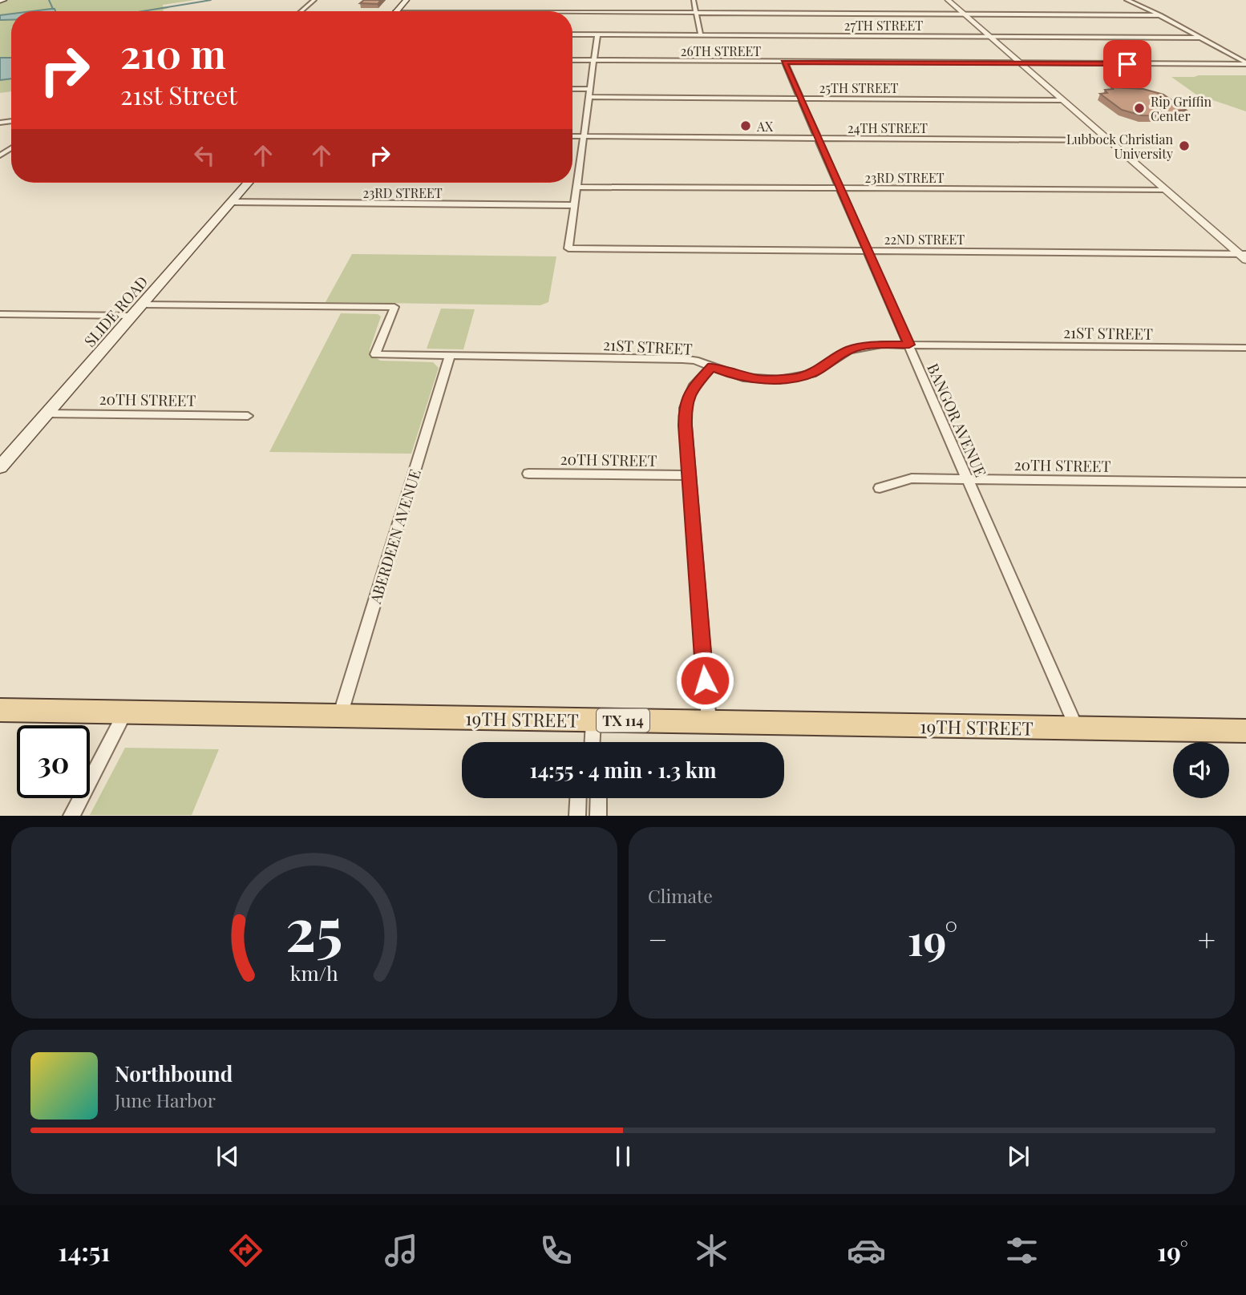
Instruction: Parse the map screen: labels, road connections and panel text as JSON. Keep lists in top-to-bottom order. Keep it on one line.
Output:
{"streets":{"main road":["SLIDE ROAD","19TH STREET","TX 114"],"street":["27TH STREET","26TH STREET","25TH STREET","24TH STREET","23RD STREET","22ND STREET","21ST STREET","20TH STREET","BANGOR AVENUE","ABERDEEN AVENUE"]},"crossings":[["26TH STREET","BANGOR AVENUE"],["25TH STREET","BANGOR AVENUE"],["24TH STREET","BANGOR AVENUE"],["23RD STREET","SLIDE ROAD"],["23RD STREET","BANGOR AVENUE"],["22ND STREET","BANGOR AVENUE"],["SLIDE ROAD","21ST STREET"],["SLIDE ROAD","20TH STREET"],["21ST STREET","BANGOR AVENUE"],["21ST STREET","ABERDEEN AVENUE"],["20TH STREET","BANGOR AVENUE"],["BANGOR AVENUE","19TH STREET"],["ABERDEEN AVENUE","19TH STREET"]],"places":["Rip Griffin Center","AX","Lubbock Christian University"],"page":{"turn":["210 m","21st Street"],"limit":"30","trip":"14:55 · 4 min · 1.3 km","tile":"Climate","heat":["−","19°","+"],"song":["Northbound","June Harbor"],"tabs":["14:51","19°"],"gauge":["25","km/h"]}}
